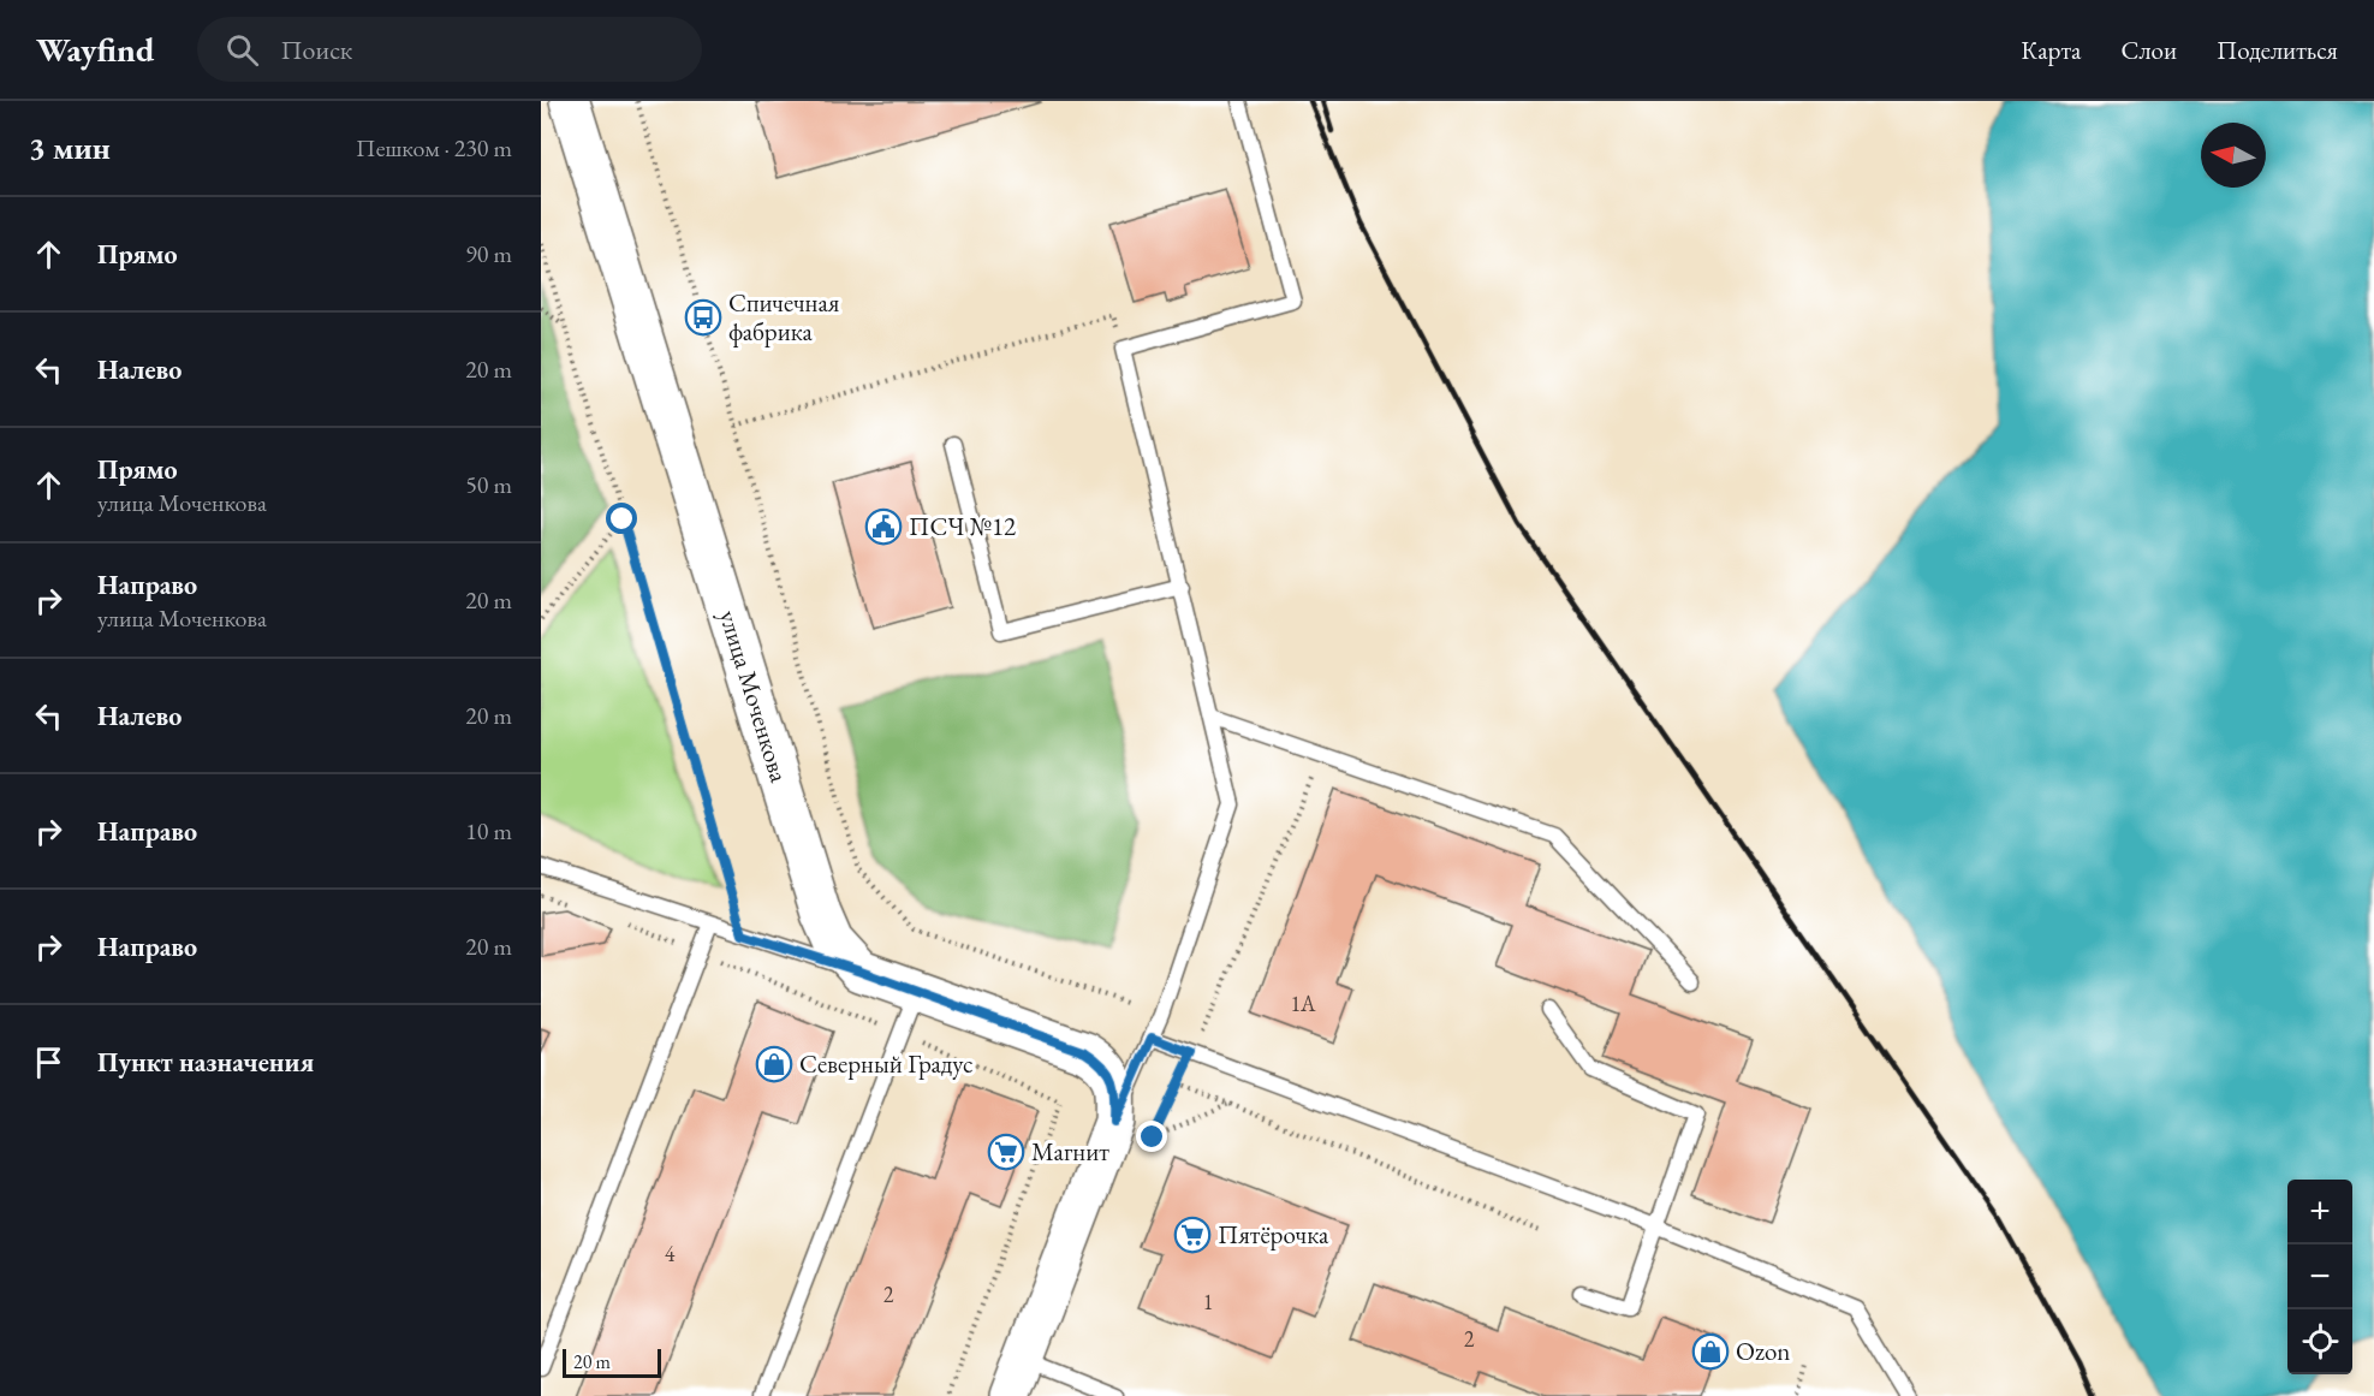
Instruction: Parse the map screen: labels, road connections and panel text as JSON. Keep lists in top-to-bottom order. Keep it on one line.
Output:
{"streets":{"street":["улица Моченкова"]},"places":{"bus stop":["Спичечная фабрика"],"public building":["ПСЧ №12"],"shop":["Северный Градус","Ozon"],"supermarket":["Магнит","Пятёрочка"]},"house_numbers":["1А","4","2","1","2"],"scale_bar":"20 m","north":"left","page":{"header":"Wayfind","search":"Поиск","nav":["Карта","Слои","Поделиться"],"heading":["3 мин","Пешком · 230 m"],"list":[["Прямо","90 m"],["Налево","20 m"],["Прямо","улица Моченкова","50 m"],["Направо","улица Моченкова","20 m"],["Налево","20 m"],["Направо","10 m"],["Направо","20 m"],"Пункт назначения"],"map_buttons":["+","−"],"scale":"20 m"}}
